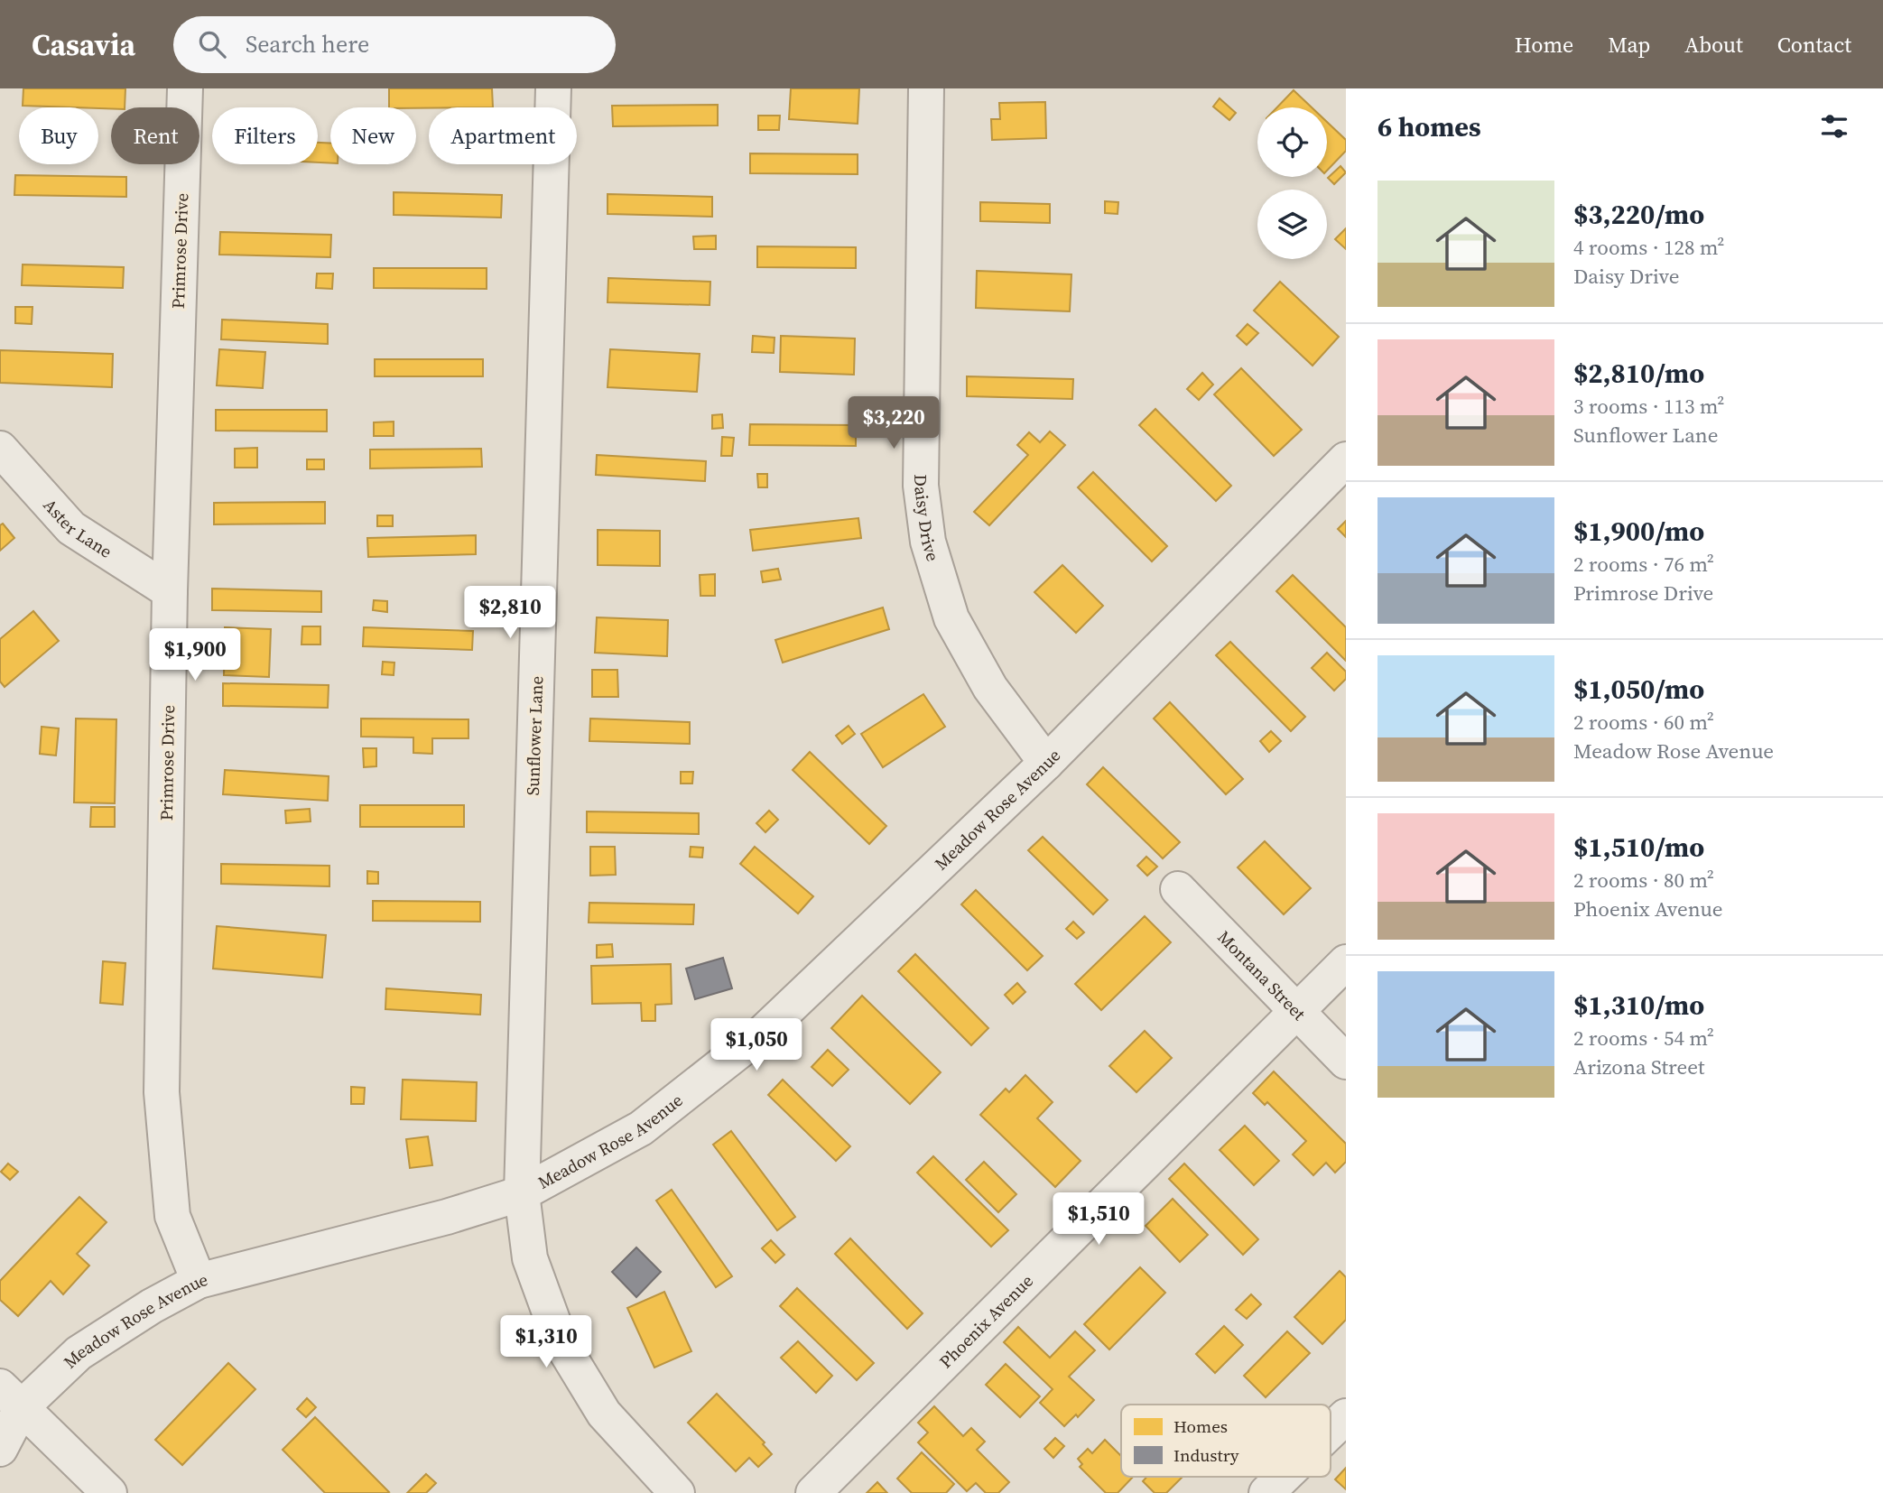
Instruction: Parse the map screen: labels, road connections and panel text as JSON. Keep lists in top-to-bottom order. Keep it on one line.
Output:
{"streets":{"street":["Primrose Drive","Daisy Drive","Aster Lane","Sunflower Lane","Meadow Rose Avenue","Montana Street","Phoenix Avenue"]},"crossings":[["Primrose Drive","Aster Lane"],["Primrose Drive","Meadow Rose Avenue"],["Daisy Drive","Meadow Rose Avenue"],["Sunflower Lane","Meadow Rose Avenue"],["Montana Street","Phoenix Avenue"]],"legend":["Homes","Industry"],"page":{"header":"Casavia","search":"Search here","nav":["Home","Map","About","Contact"],"heading":"6 homes","chip":["Buy","Rent","Filters","New","Apartment"],"list":[{"name":"$3,220/mo","note":"4 rooms · 128 m² · Daisy Drive"},{"name":"$2,810/mo","note":"3 rooms · 113 m² · Sunflower Lane"},{"name":"$1,900/mo","note":"2 rooms · 76 m² · Primrose Drive"},{"name":"$1,050/mo","note":"2 rooms · 60 m² · Meadow Rose Avenue"},{"name":"$1,510/mo","note":"2 rooms · 80 m² · Phoenix Avenue"},{"name":"$1,310/mo","note":"2 rooms · 54 m² · Arizona Street"}],"price":["$3,220","$2,810","$1,900","$1,050","$1,510","$1,310"]}}
